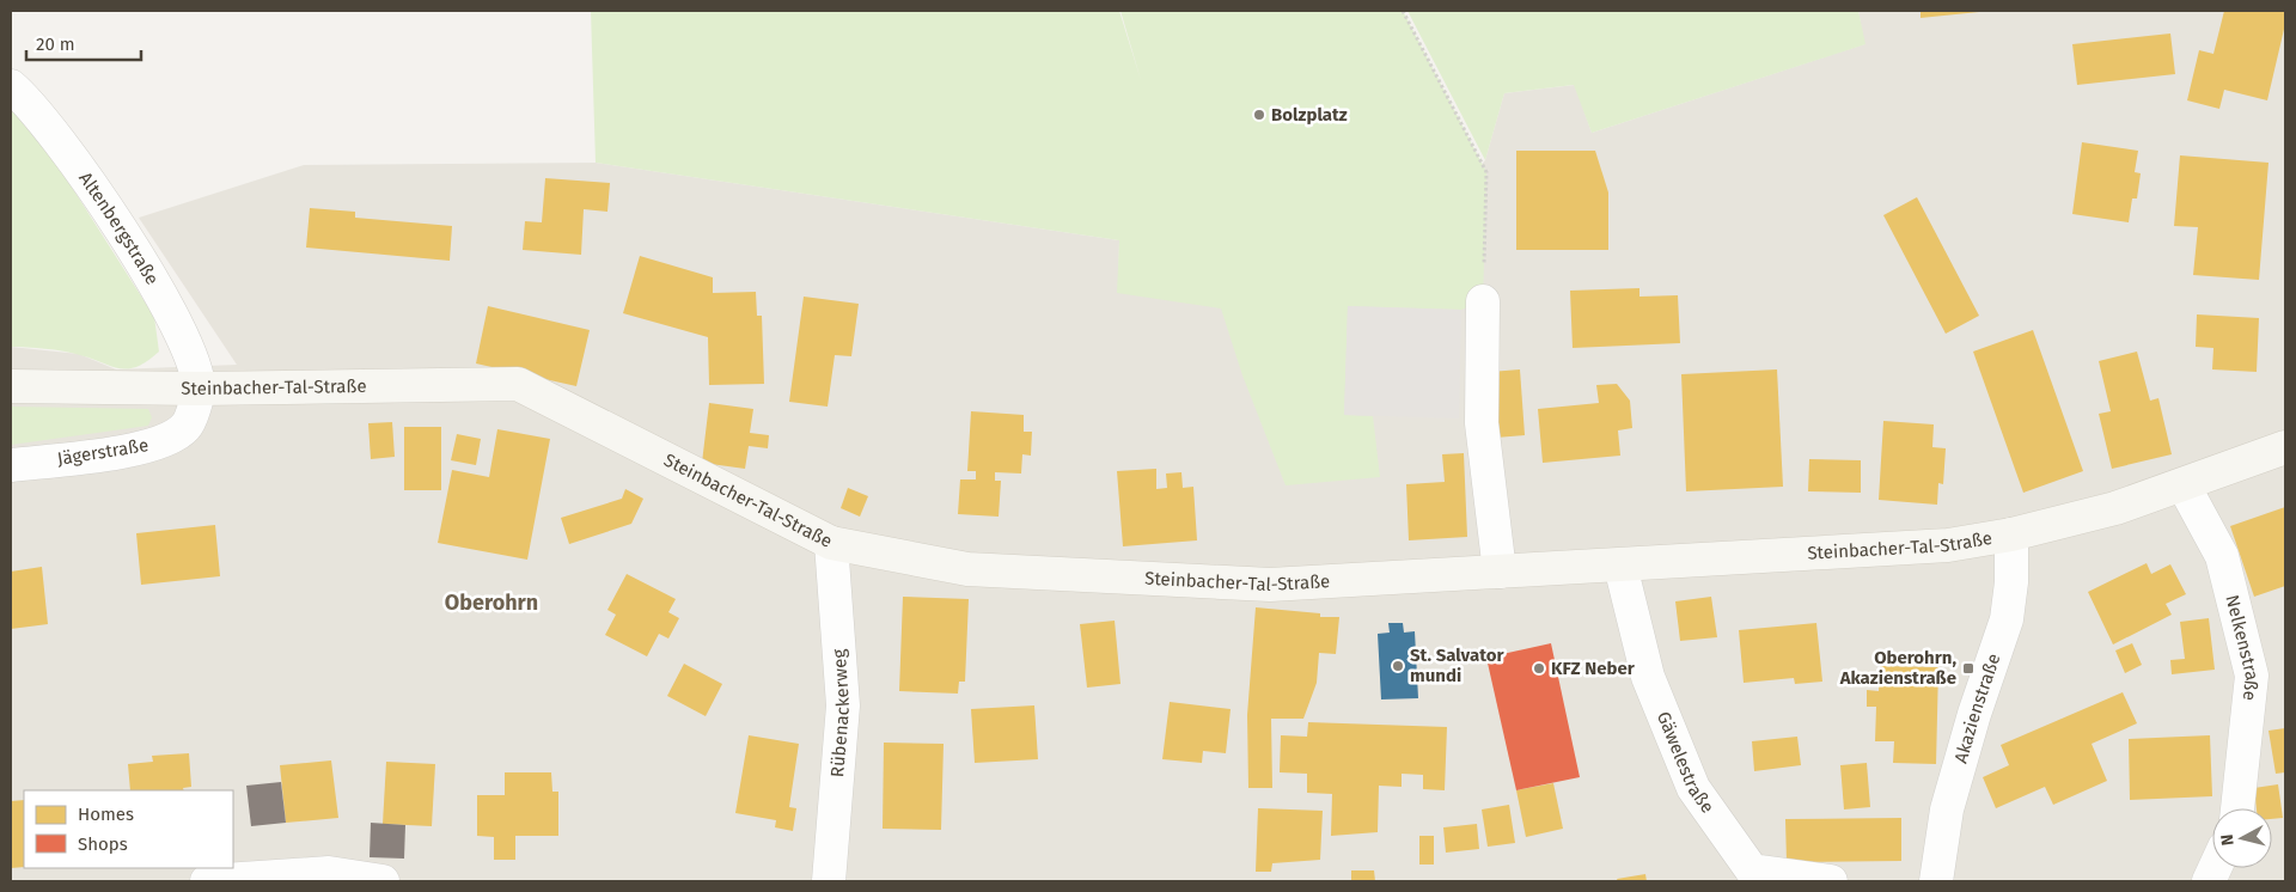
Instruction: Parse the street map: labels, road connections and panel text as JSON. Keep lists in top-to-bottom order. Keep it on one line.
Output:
{"streets":{"main road":["Steinbacher-Tal-Straße"],"street":["Altenbergstraße","Jägerstraße","Nelkenstraße","Akazienstraße","Rübenackerweg","Gäwelestraße"]},"crossings":[["Altenbergstraße","Steinbacher-Tal-Straße"],["Altenbergstraße","Jägerstraße"],["Steinbacher-Tal-Straße","Jägerstraße"],["Steinbacher-Tal-Straße","Nelkenstraße"],["Steinbacher-Tal-Straße","Akazienstraße"],["Steinbacher-Tal-Straße","Rübenackerweg"],["Steinbacher-Tal-Straße","Gäwelestraße"]],"districts":["Oberohrn"],"places":{"other":["Bolzplatz","St. Salvator mundi","KFZ Neber"],"transit":["Oberohrn, Akazienstraße"]},"legend":["Homes","Shops"],"scale_bar":"20 m","north":"left"}
